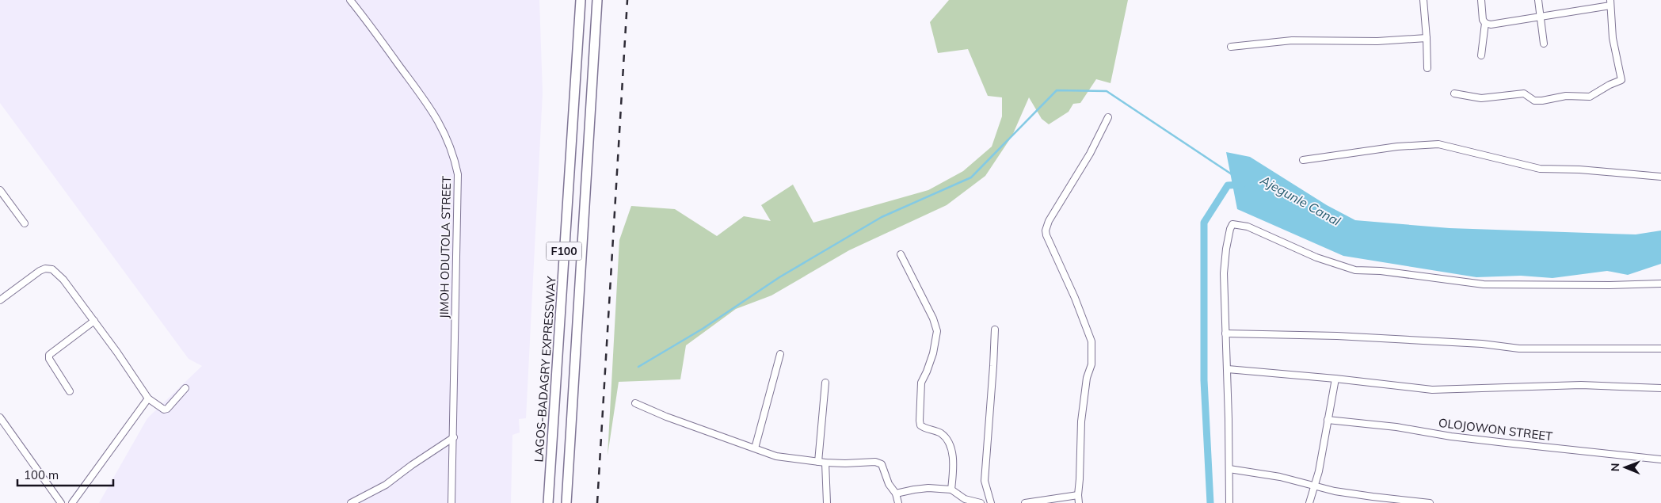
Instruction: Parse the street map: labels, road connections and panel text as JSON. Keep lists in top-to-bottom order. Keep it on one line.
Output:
{"streets":{"highway":["F100","LAGOS-BADAGRY EXPRESSWAY"],"street":["JIMOH ODUTOLA STREET","OLOJOWON STREET"]},"water":["Ajegunle Canal"],"scale_bar":"100 m","north":"left"}
